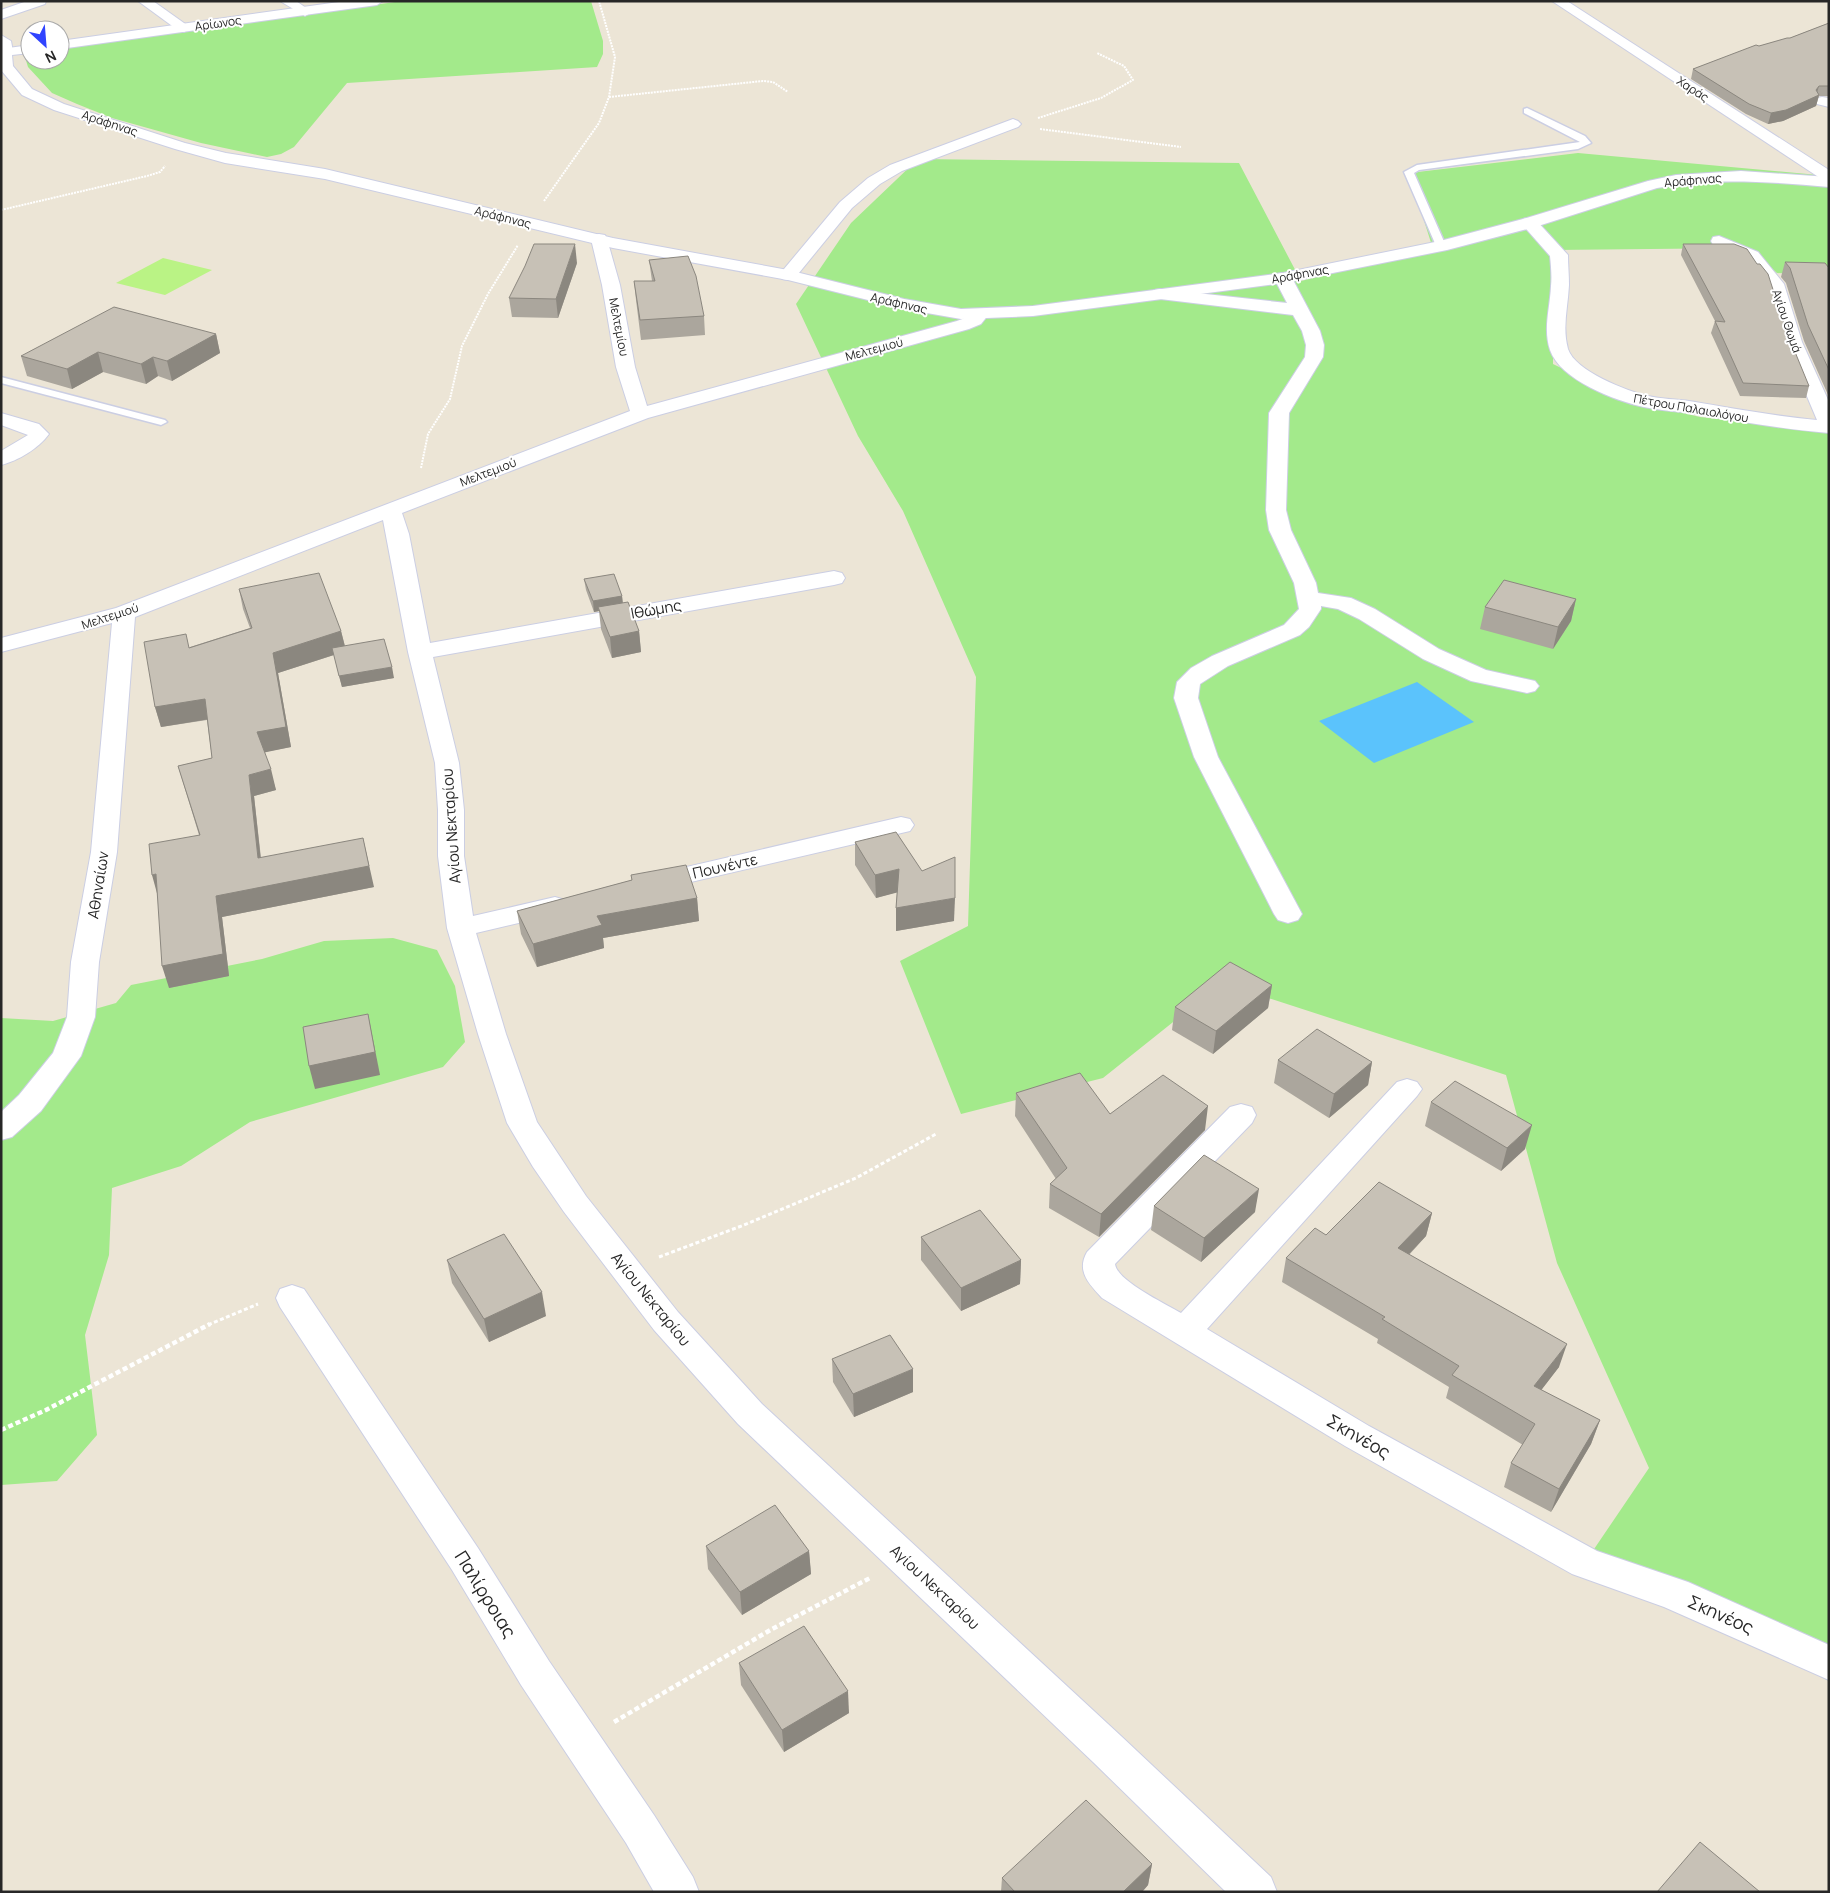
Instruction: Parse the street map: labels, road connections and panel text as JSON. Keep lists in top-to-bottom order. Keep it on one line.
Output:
{"streets":{"street":["Αρίωνος","Χαράς","Αράφηνας","Αγίου Θωμά","Μελτεμίου","Μελτεμιού","Πέτρου Παλαιολόγου","Ιθώμης","Αγίου Νεκταρίου","Πουνέντε","Αθηναίων","Σκηνέος","Παλίρροιας"]},"crossings":[["Αράφηνας","Μελτεμίου"],["Αράφηνας","Μελτεμιού"],["Αράφηνας","Πέτρου Παλαιολόγου"],["Αγίου Θωμά","Πέτρου Παλαιολόγου"],["Μελτεμίου","Μελτεμιού"],["Μελτεμιού","Αγίου Νεκταρίου"],["Μελτεμιού","Αθηναίων"],["Ιθώμης","Αγίου Νεκταρίου"]],"north":"bottom right"}
